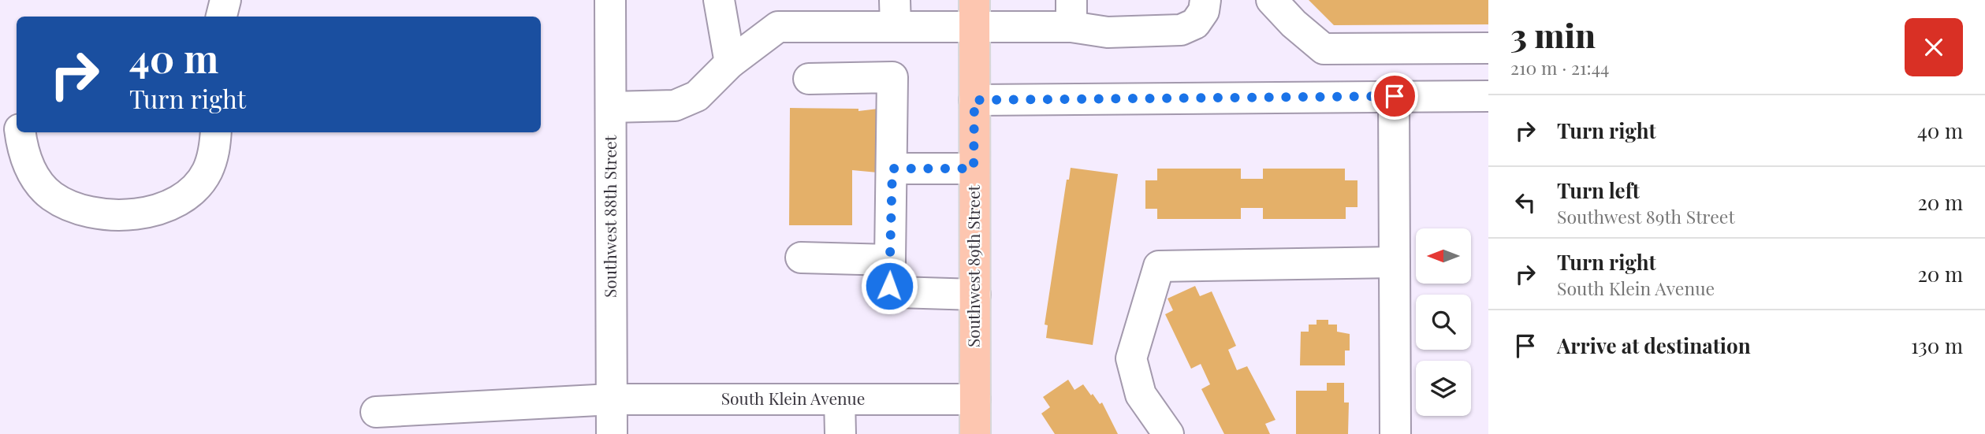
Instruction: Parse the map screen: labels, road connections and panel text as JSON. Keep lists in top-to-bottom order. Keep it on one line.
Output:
{"streets":{"main road":["Southwest 89th Street"],"street":["Southwest 88th Street","South Klein Avenue"]},"crossings":[["Southwest 88th Street","South Klein Avenue"],["Southwest 89th Street","South Klein Avenue"]],"north":"left","page":{"heading":["3 min","210 m · 21:44"],"turn":["40 m","Turn right"],"list":[{"name":"Turn right","value":"40 m"},{"name":"Turn left","note":"Southwest 89th Street","value":"20 m"},{"name":"Turn right","note":"South Klein Avenue","value":"20 m"},{"name":"Arrive at destination","value":"130 m"}]}}
